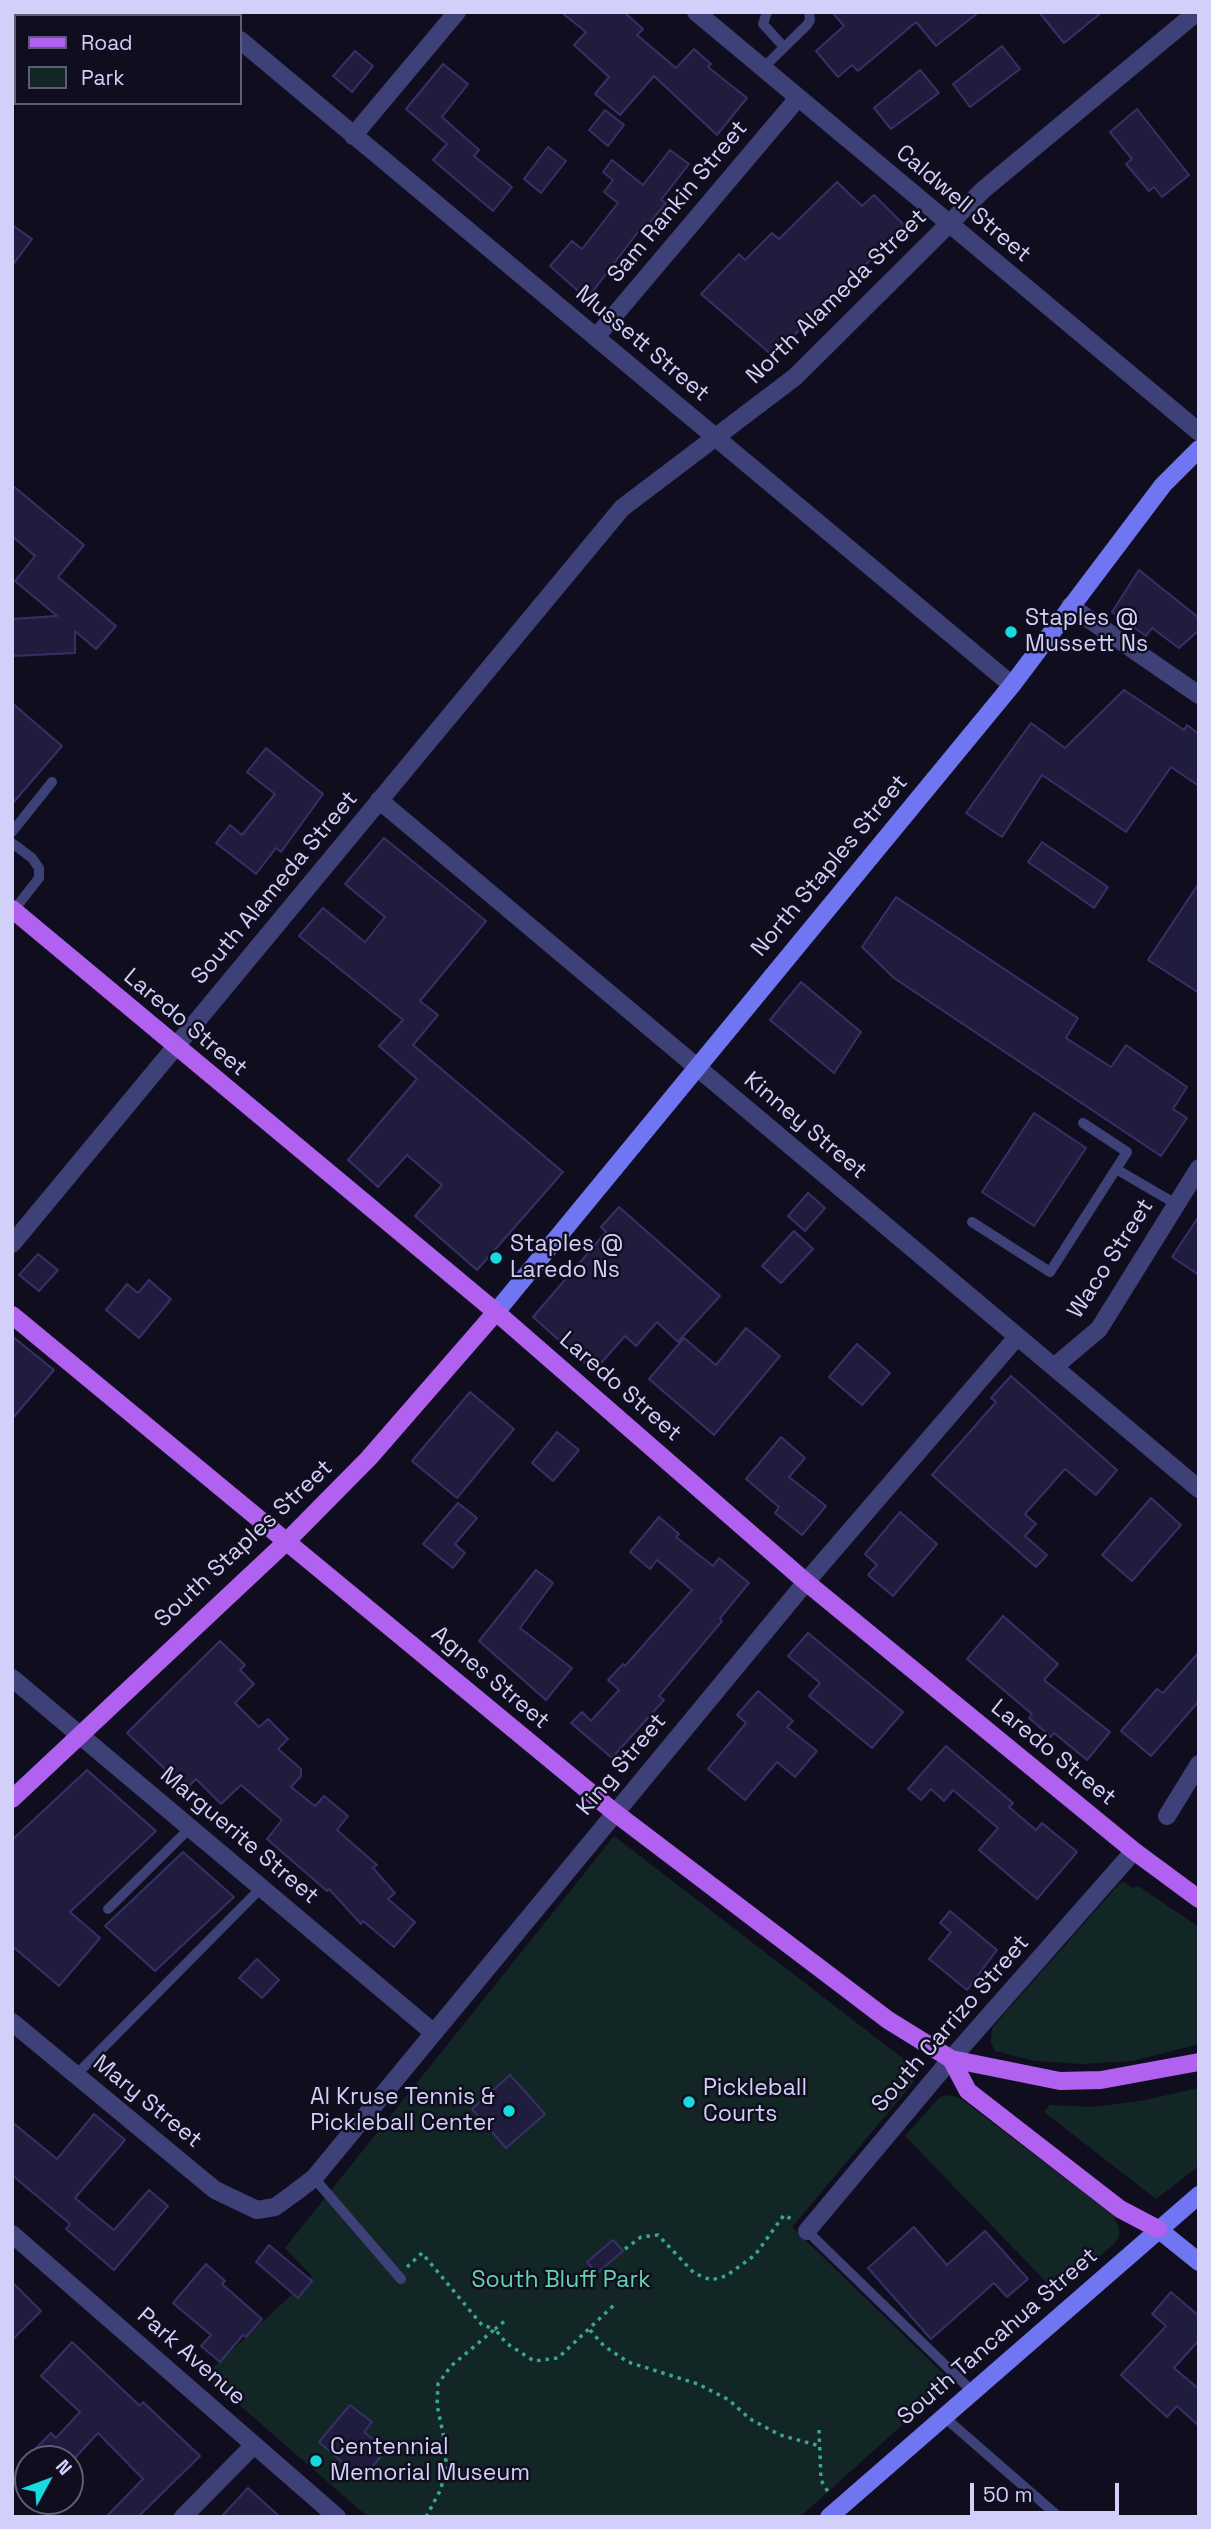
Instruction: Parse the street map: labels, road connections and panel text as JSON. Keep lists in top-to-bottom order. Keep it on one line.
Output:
{"streets":{"main road":["North Staples Street","Laredo Street","South Staples Street","Agnes Street","South Tancahua Street"],"street":["Sam Rankin Street","Caldwell Street","North Alameda Street","Mussett Street","South Alameda Street","Kinney Street","Waco Street","King Street","Marguerite Street","South Carrizo Street","Mary Street","Park Avenue"]},"crossings":[["Sam Rankin Street","Caldwell Street"],["Sam Rankin Street","Mussett Street"],["Caldwell Street","North Alameda Street"],["North Alameda Street","Mussett Street"],["North Alameda Street","South Alameda Street"],["Mussett Street","North Staples Street"],["North Staples Street","Laredo Street"],["North Staples Street","Kinney Street"],["North Staples Street","South Staples Street"],["South Alameda Street","Laredo Street"],["South Alameda Street","Kinney Street"],["Laredo Street","South Staples Street"],["Laredo Street","King Street"],["Laredo Street","South Carrizo Street"],["Kinney Street","Waco Street"],["Kinney Street","King Street"],["South Staples Street","Agnes Street"],["South Staples Street","Marguerite Street"],["Agnes Street","King Street"],["Agnes Street","South Carrizo Street"],["King Street","Marguerite Street"],["King Street","Mary Street"]],"parks":["South Bluff Park"],"places":["Staples @ Mussett Ns","Staples @ Laredo Ns","Pickleball Courts","Al Kruse Tennis & Pickleball Center","Centennial Memorial Museum"],"legend":["Road","Park"],"scale_bar":"50 m","north":"top right"}
